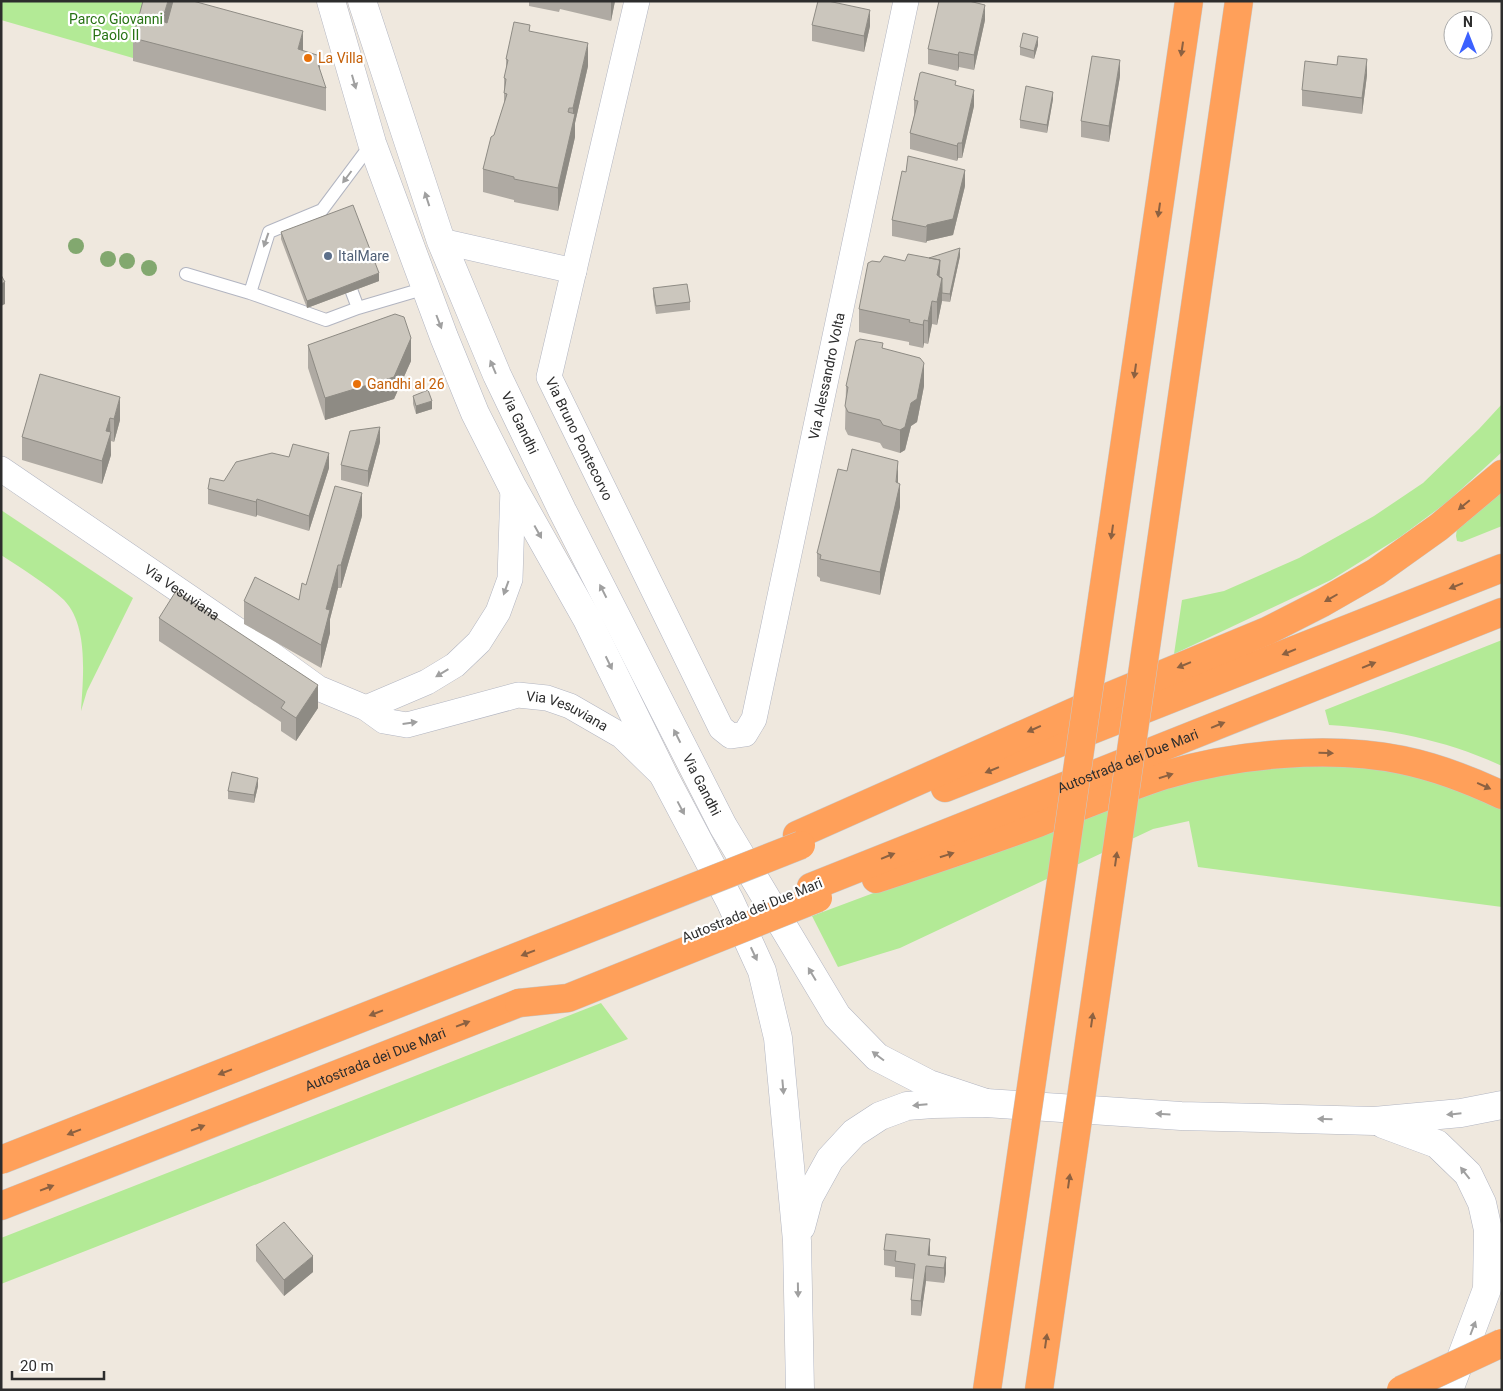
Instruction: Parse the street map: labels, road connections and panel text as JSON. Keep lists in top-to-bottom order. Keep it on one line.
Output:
{"streets":{"highway":["Autostrada dei Due Mari"],"street":["Via Alessandro Volta","Via Gandhi","Via Bruno Pontecorvo","Via Vesuviana"]},"crossings":[["Via Alessandro Volta","Via Bruno Pontecorvo"]],"one_way":["Via Vesuviana"],"parks":["Parco Giovanni Paolo II"],"places":["La Villa","ItalMare","Gandhi al 26"],"scale_bar":"20 m","north":"top"}
